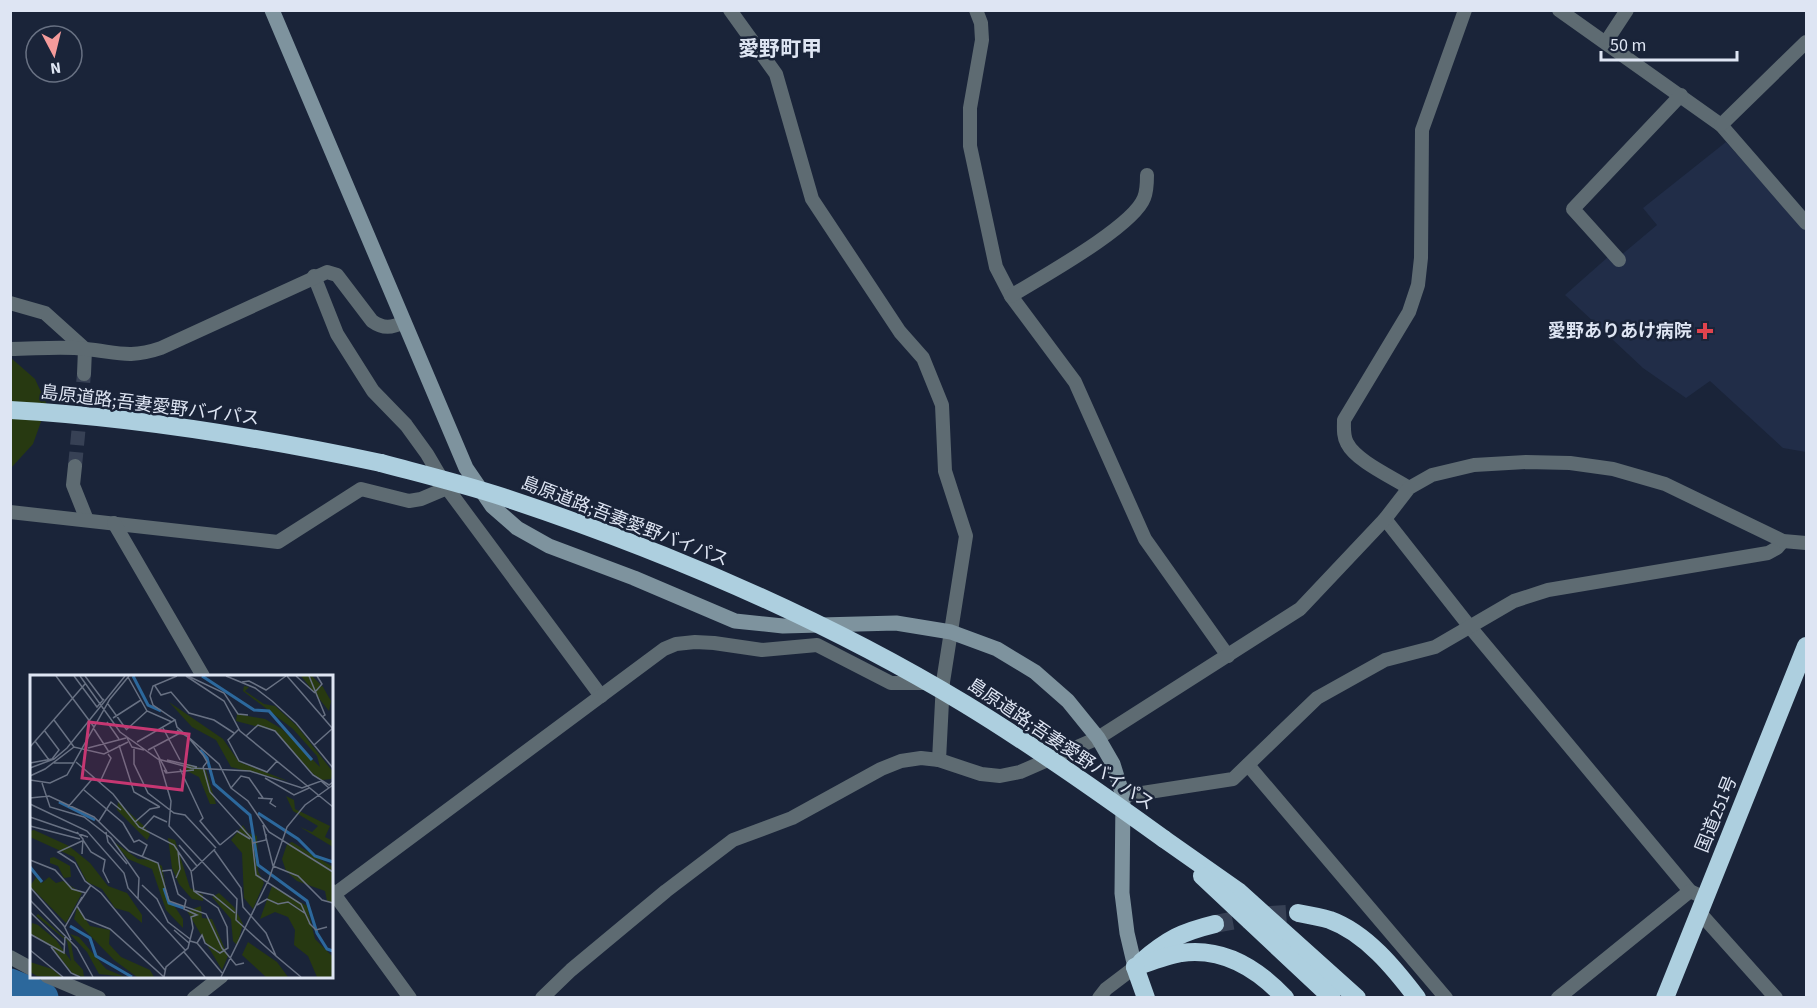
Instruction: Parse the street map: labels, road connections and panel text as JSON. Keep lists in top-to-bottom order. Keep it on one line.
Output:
{"streets":{"highway":["島原道路;吾妻愛野バイパス","国道251号"]},"districts":["愛野町甲"],"places":{"health":["愛野ありあけ病院"]},"scale_bar":"50 m","north":"bottom"}
